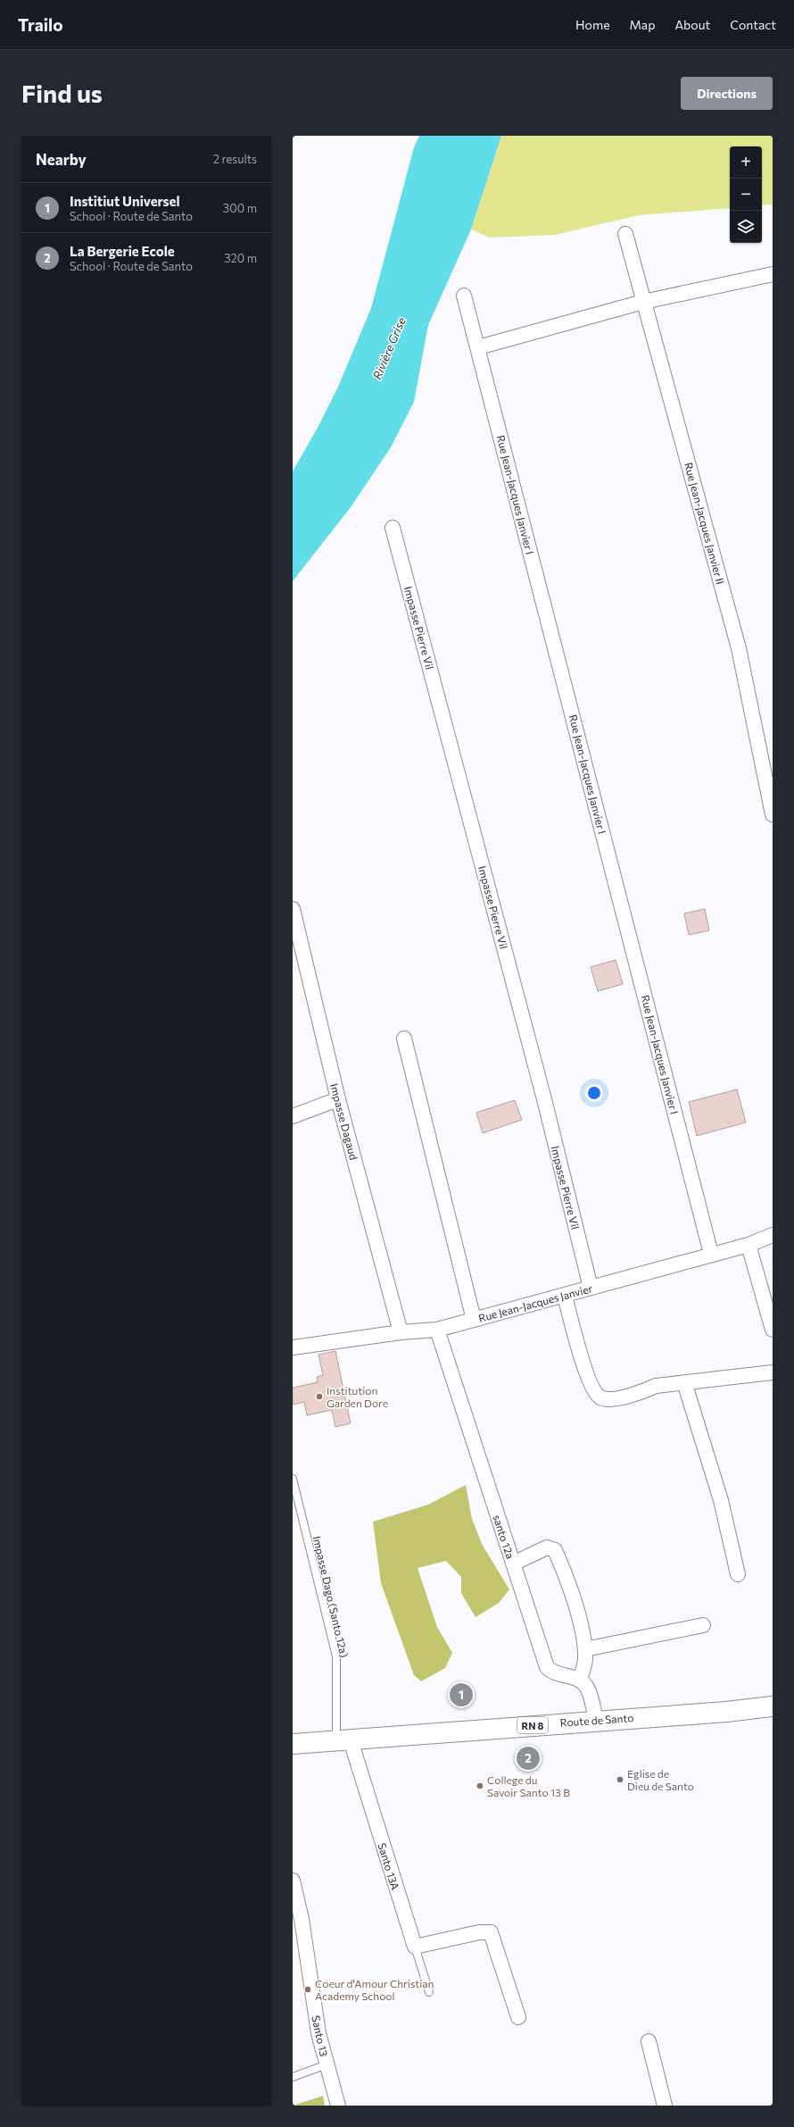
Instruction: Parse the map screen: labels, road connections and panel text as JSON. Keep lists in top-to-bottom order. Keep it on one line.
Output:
{"streets":{"main road":["Route de Santo","RN 8"],"street":["Rue Jean-Jacques Janvier I","Rue Jean-Jacques Janvier II","Impasse Pierre Vil","Impasse Dagaud","Rue Jean-Jacques Janvier","santo 12a","Santo 13A","Santo 13"],"lane":["Impasse Dago (Santo 12a)"]},"crossings":[["Rue Jean-Jacques Janvier I","Rue Jean-Jacques Janvier"],["Impasse Pierre Vil","Rue Jean-Jacques Janvier"],["Impasse Dagaud","Rue Jean-Jacques Janvier"],["Rue Jean-Jacques Janvier","santo 12a"],["Impasse Dago (Santo 12a)","Route de Santo"],["Impasse Dago (Santo 12a)","Santo 13A"],["Route de Santo","Santo 13A"]],"water":["Rivière Grise"],"places":["Institution Garden Dore","Eglise de Dieu de Santo","College du Savoir Santo 13 B","Coeur d'Amour Christian Academy School"],"page":{"header":"Trailo","nav":["Home","Map","About","Contact"],"buttons":"Directions","title":"Find us","heading":["Nearby","2 results"],"map_buttons":["+","−"],"list":[{"mark":"1","name":"Institiut Universel","note":"School · Route de Santo","value":"300 m"},{"mark":"2","name":"La Bergerie Ecole","note":"School · Route de Santo","value":"320 m"}],"pins":["1","2"]}}
